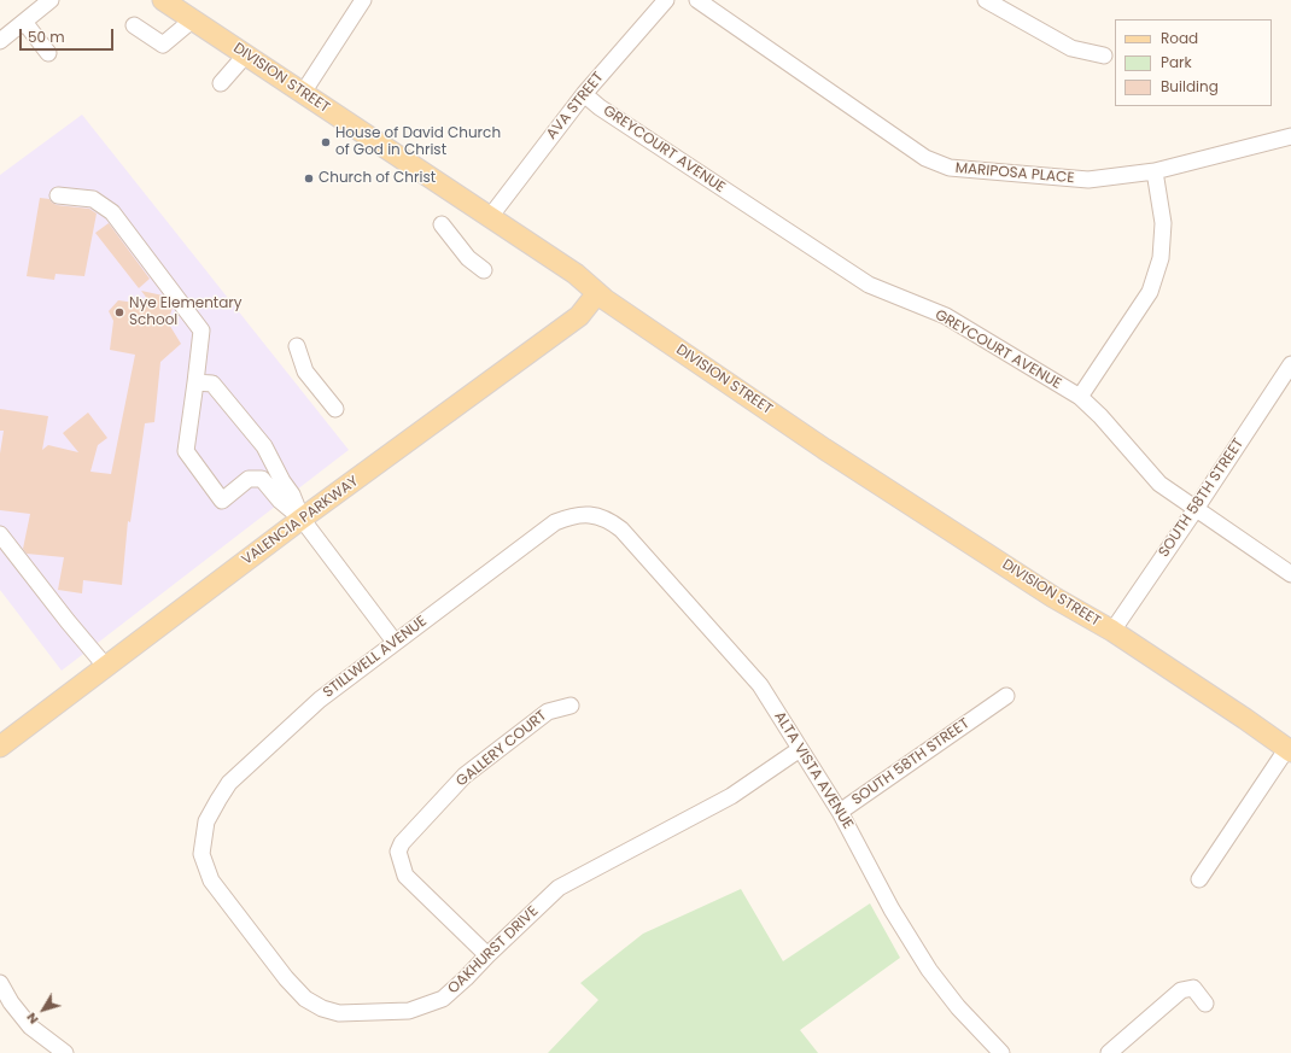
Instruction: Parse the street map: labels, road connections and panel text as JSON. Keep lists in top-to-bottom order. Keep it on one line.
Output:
{"streets":{"main road":["DIVISION STREET","VALENCIA PARKWAY"],"street":["AVA STREET","GREYCOURT AVENUE","MARIPOSA PLACE","SOUTH 58TH STREET","STILLWELL AVENUE","GALLERY COURT","ALTA VISTA AVENUE","OAKHURST DRIVE"]},"crossings":[["DIVISION STREET","AVA STREET"],["DIVISION STREET","SOUTH 58TH STREET"],["DIVISION STREET","VALENCIA PARKWAY"],["AVA STREET","GREYCOURT AVENUE"],["GREYCOURT AVENUE","SOUTH 58TH STREET"],["SOUTH 58TH STREET","ALTA VISTA AVENUE"],["STILLWELL AVENUE","ALTA VISTA AVENUE"],["STILLWELL AVENUE","OAKHURST DRIVE"],["GALLERY COURT","OAKHURST DRIVE"],["ALTA VISTA AVENUE","OAKHURST DRIVE"]],"places":["House of David Church of God in Christ","Church of Christ","Nye Elementary School"],"legend":["Road","Park","Building"],"scale_bar":"50 m","north":"bottom left"}
